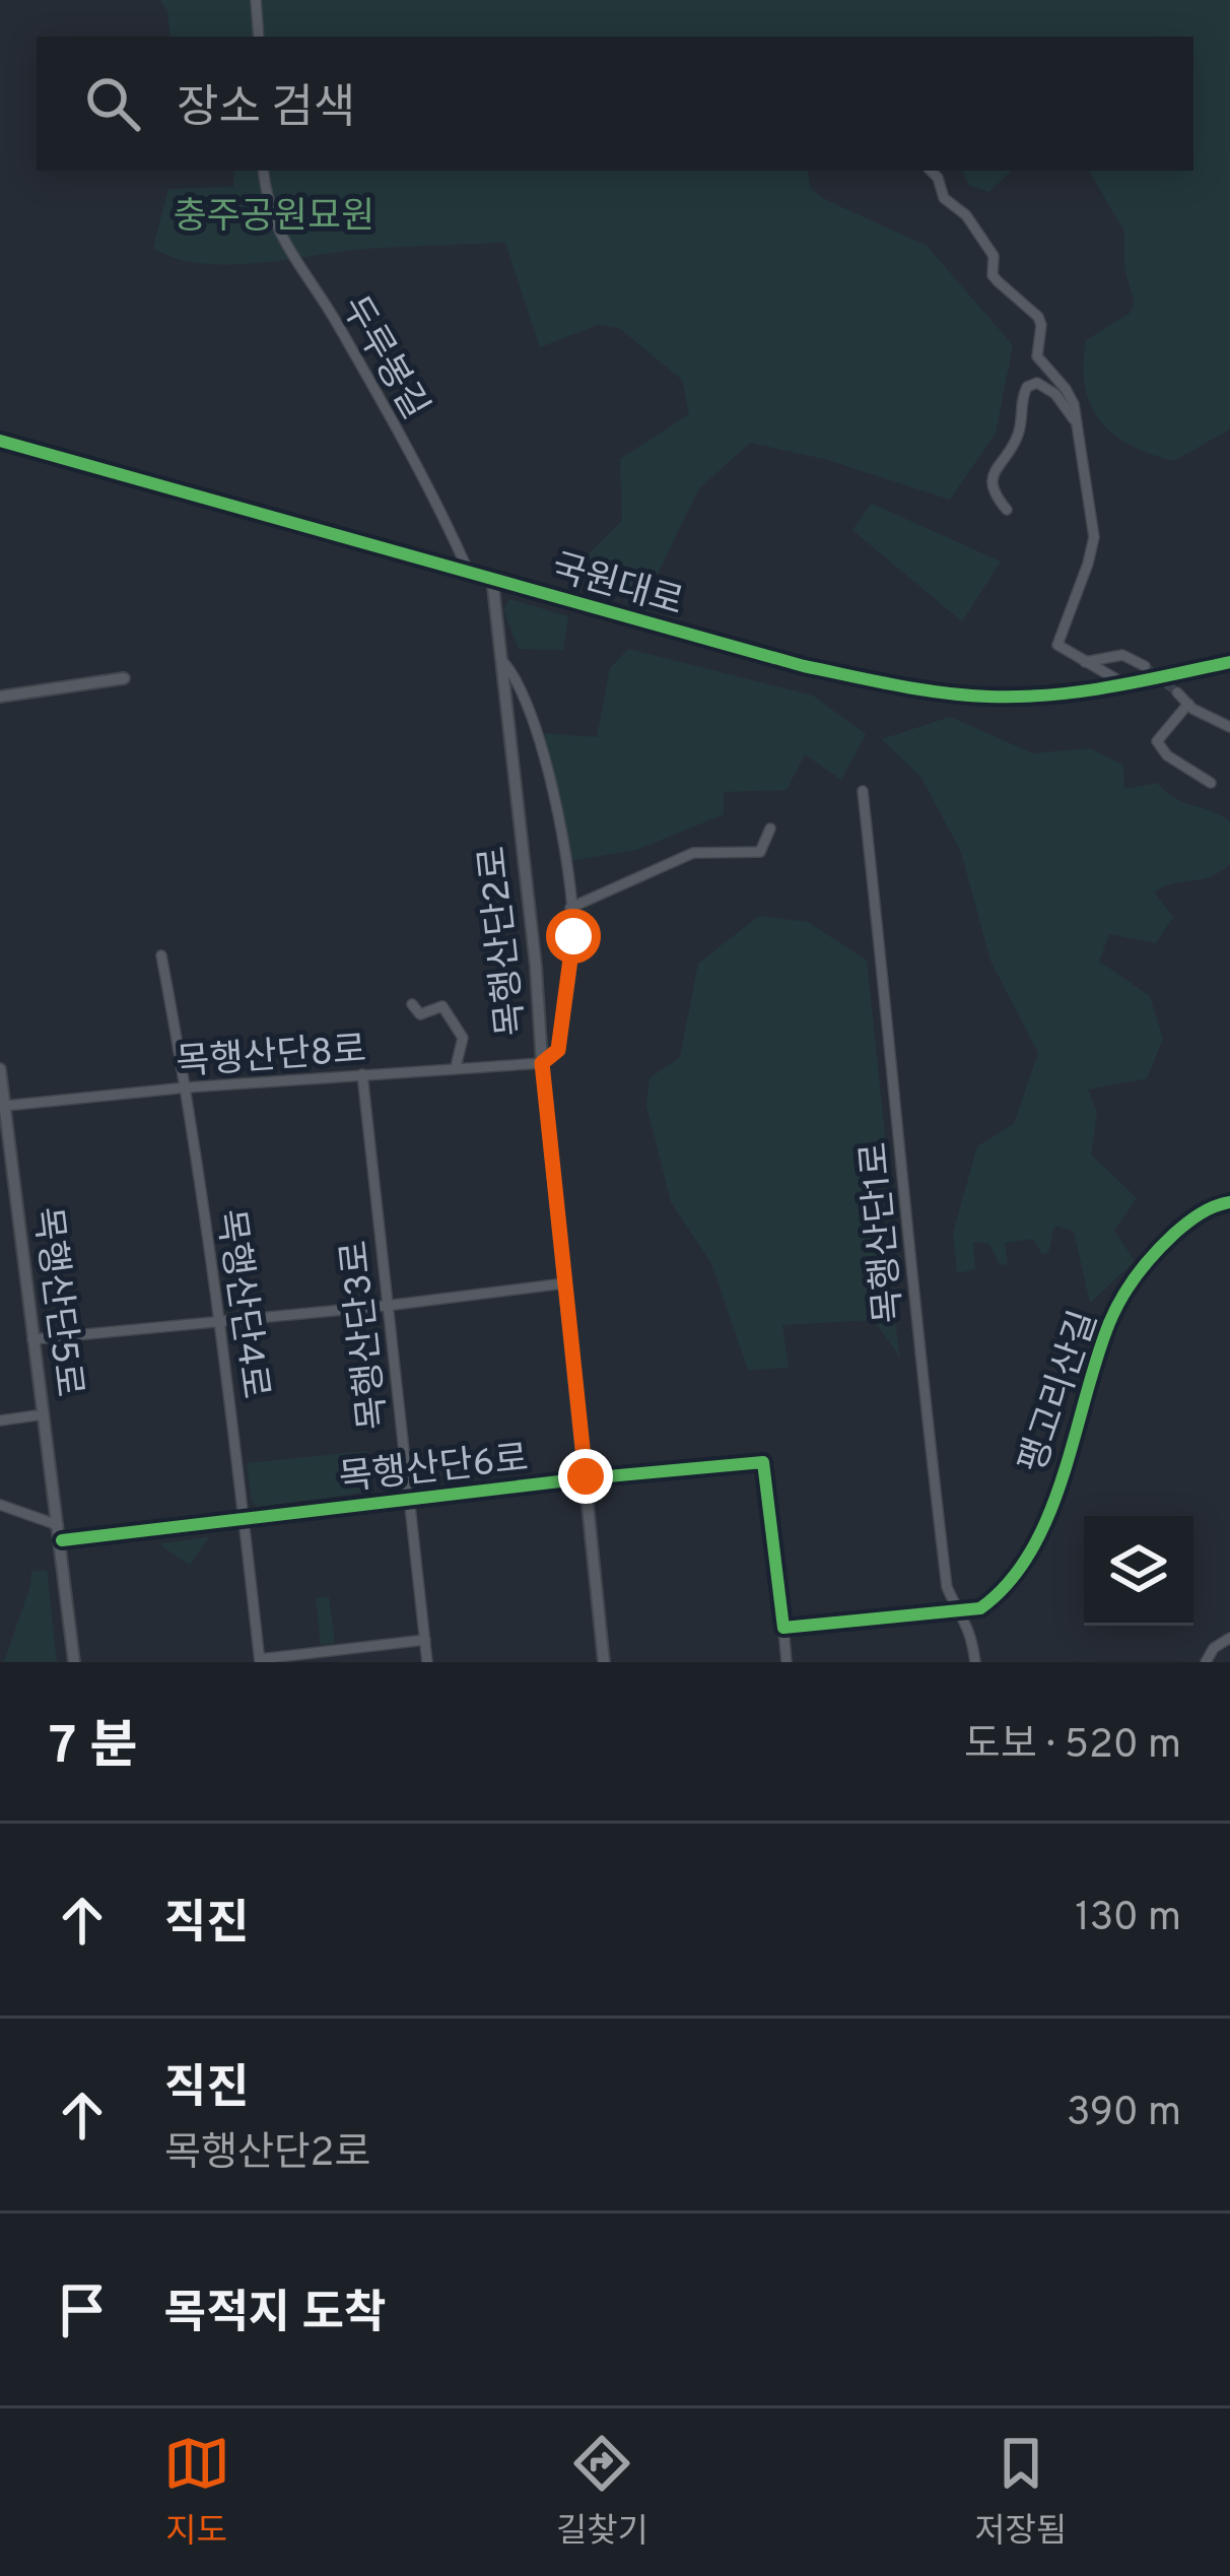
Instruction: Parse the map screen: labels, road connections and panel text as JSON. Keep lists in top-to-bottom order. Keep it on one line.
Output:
{"streets":{"street":["두루봉길","국원대로","목행산단2로","목행산단8로","목행산단1로","목행산단5로","목행산단4로","목행산단3로","팽고리산길","목행산단6로"]},"crossings":[["두루봉길","국원대로"],["국원대로","목행산단2로"],["목행산단2로","목행산단8로"],["목행산단2로","목행산단6로"],["목행산단8로","목행산단5로"],["목행산단8로","목행산단4로"],["목행산단8로","목행산단3로"],["목행산단1로","팽고리산길"],["목행산단5로","목행산단6로"],["목행산단4로","목행산단6로"],["목행산단3로","목행산단6로"]],"parks":["충주공원묘원"],"page":{"search":"장소 검색","heading":["7 분","도보 · 520 m"],"list":[["직진","130 m"],["직진","목행산단2로","390 m"],"목적지 도착"],"nav":["지도","길찾기","저장됨"]}}
